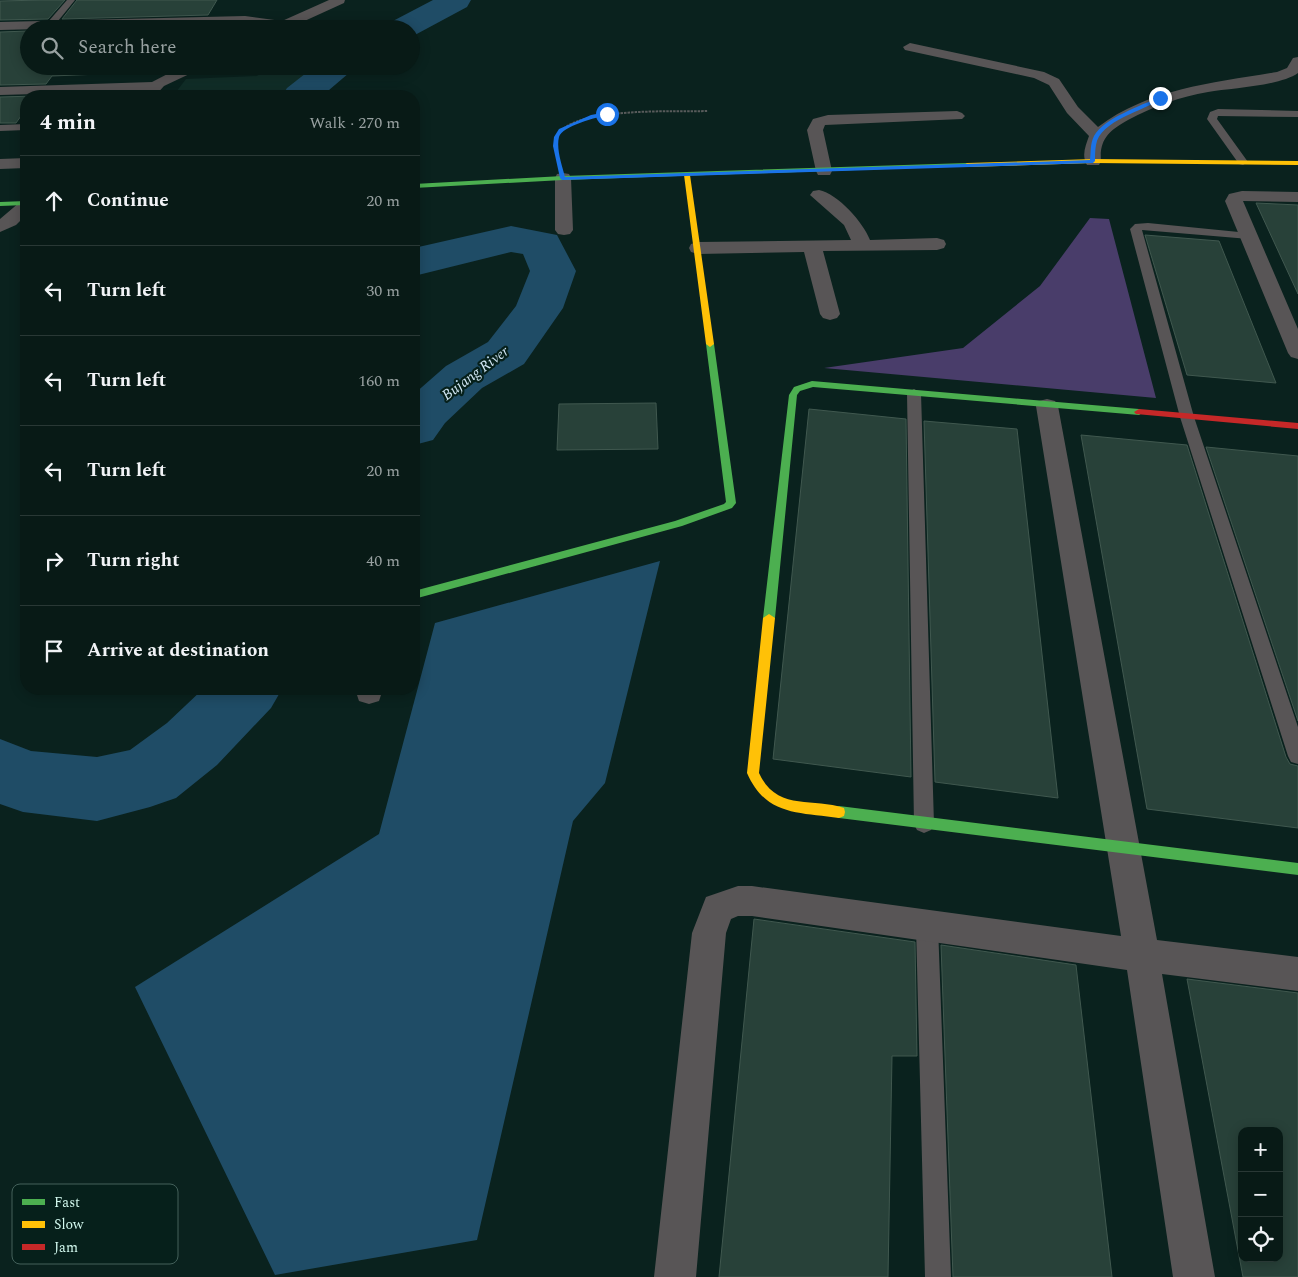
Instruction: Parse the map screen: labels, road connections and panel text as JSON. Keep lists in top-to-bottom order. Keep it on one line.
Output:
{"water":["Bujang River"],"legend":["Fast","Slow","Jam"],"page":{"search":"Search here","heading":["4 min","Walk · 270 m"],"list":[["Continue","20 m"],["Turn left","30 m"],["Turn left","160 m"],["Turn left","20 m"],["Turn right","40 m"],"Arrive at destination"],"map_buttons":["+","−"]}}
